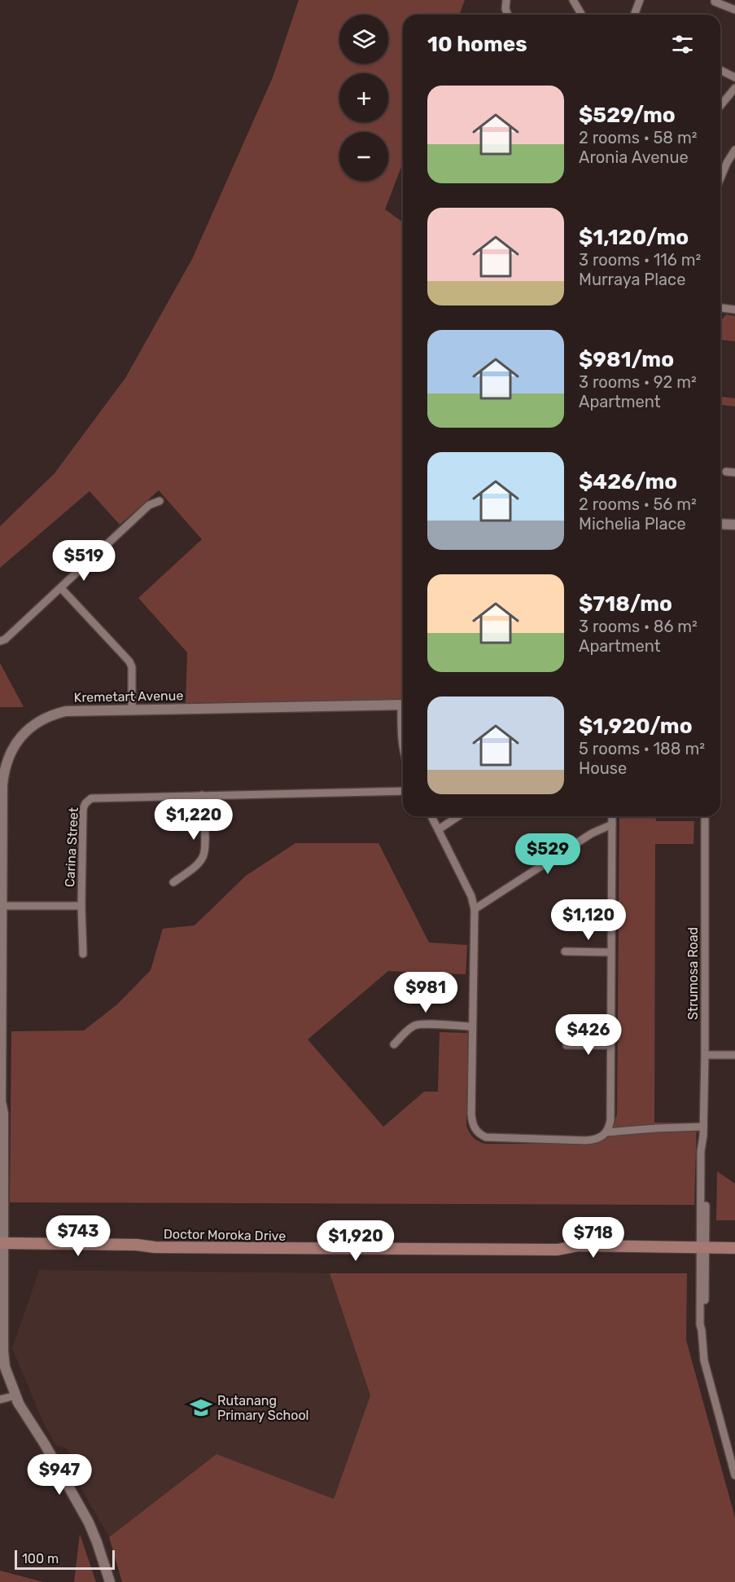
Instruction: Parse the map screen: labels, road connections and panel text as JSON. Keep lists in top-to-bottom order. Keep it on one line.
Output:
{"streets":{"main road":["Doctor Moroka Drive"],"street":["Kremetart Avenue","Carina Street","Strumosa Road"]},"crossings":[["Kremetart Avenue","Doctor Moroka Drive"],["Strumosa Road","Doctor Moroka Drive"]],"places":{"school or university":["Rutanang Primary School"]},"scale_bar":"100 m","page":{"map_buttons":["+","−"],"heading":"10 homes","list":[{"name":"$529/mo","note":"2 rooms · 58 m² · Aronia Avenue"},{"name":"$1,120/mo","note":"3 rooms · 116 m² · Murraya Place"},{"name":"$981/mo","note":"3 rooms · 92 m² · Apartment"},{"name":"$426/mo","note":"2 rooms · 56 m² · Michelia Place"},{"name":"$718/mo","note":"3 rooms · 86 m² · Apartment"},{"name":"$1,920/mo","note":"5 rooms · 188 m² · House"}],"price":["$519","$1,220","$529","$1,120","$981","$426","$743","$718","$1,920","$947"],"scale":"100 m"}}
